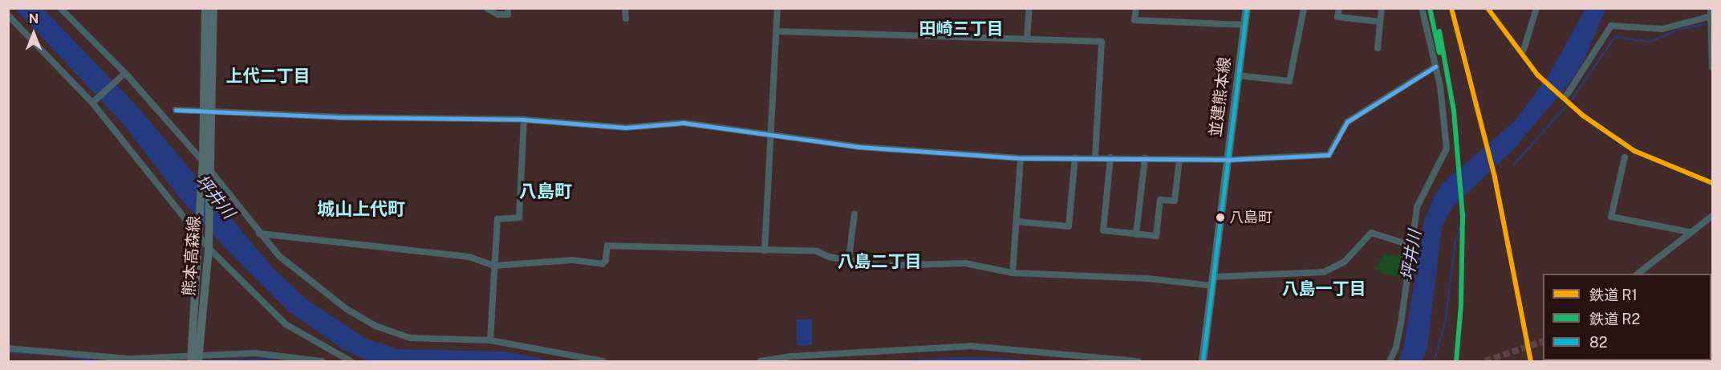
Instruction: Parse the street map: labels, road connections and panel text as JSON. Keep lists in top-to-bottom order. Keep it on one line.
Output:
{"streets":{"main road":["並建熊本線","熊本高森線"]},"districts":["田崎三丁目","上代二丁目","八島町","城山上代町","八島二丁目","八島一丁目"],"water":["坪井川"],"places":["八島町"],"lines":["rail line R1","rail line R2","transit line 82"],"legend":["鉄道 R1","鉄道 R2","82"],"north":"top"}
